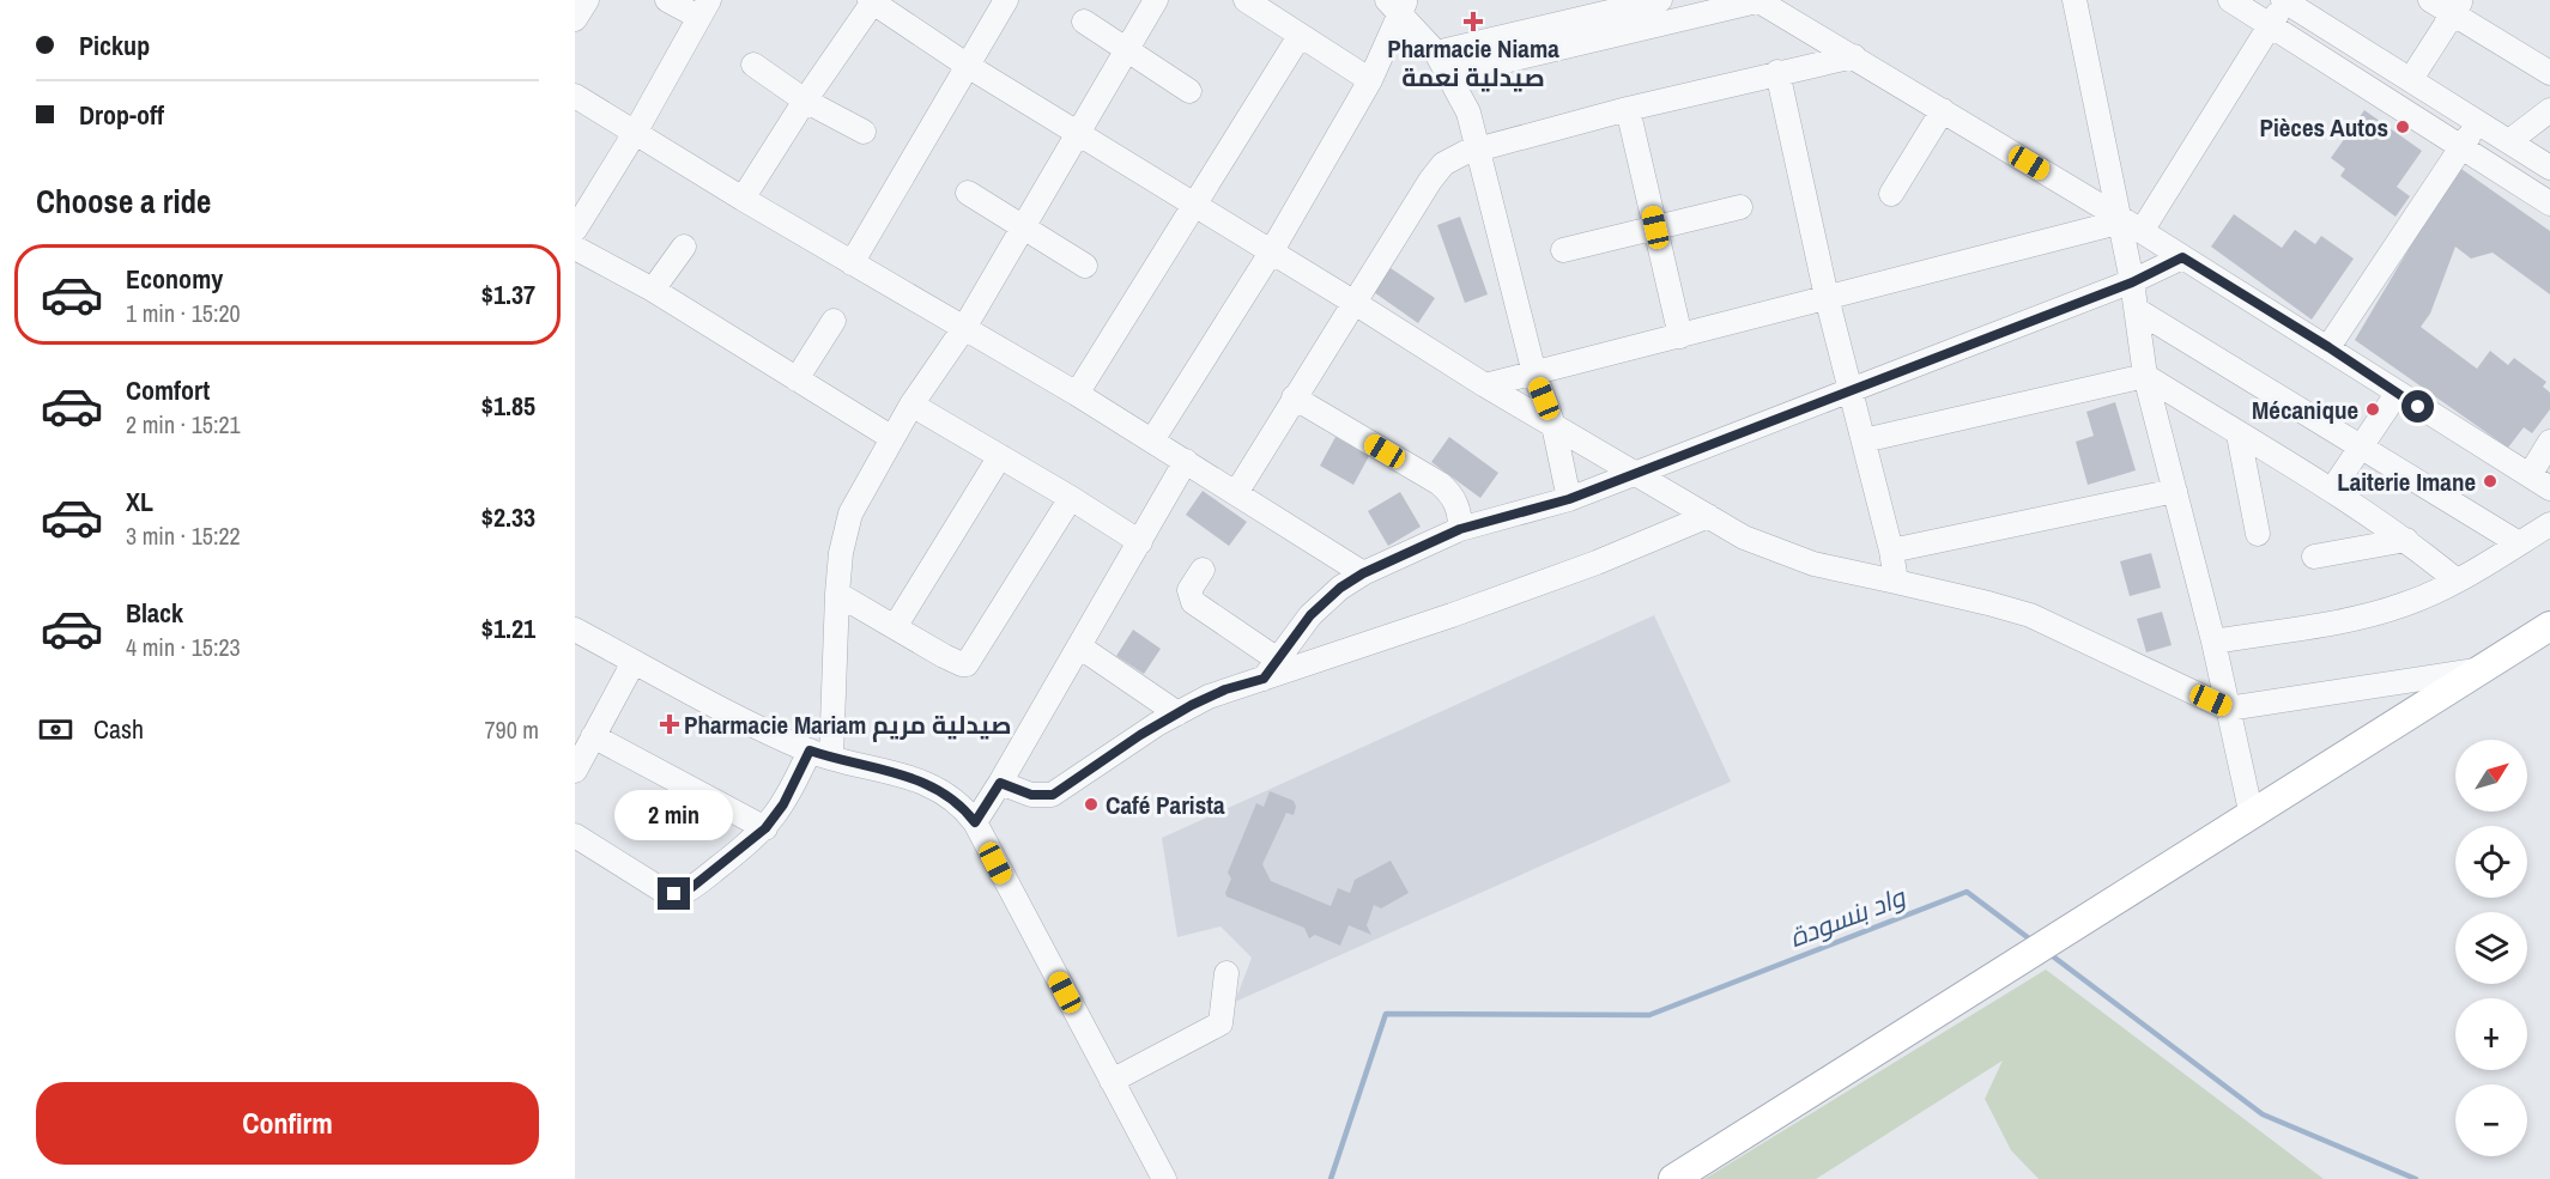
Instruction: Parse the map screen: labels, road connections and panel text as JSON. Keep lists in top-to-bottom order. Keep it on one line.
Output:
{"water":["واد بنسودة"],"places":{"health":["Pharmacie Niama صيدلية نعمة","Pharmacie Mariam صيدلية مريم"],"other":["Pièces Autos","Mécanique","Laiterie Imane","Café Parista"]},"north":"top right","page":{"banner":["Pickup","Drop-off"],"heading":"Choose a ride","list":[{"name":"Economy","note":"1 min · 15:20","value":"$1.37"},{"name":"Comfort","note":"2 min · 15:21","value":"$1.85"},{"name":"XL","note":"3 min · 15:22","value":"$2.33"},{"name":"Black","note":"4 min · 15:23","value":"$1.21"}],"pay":["Cash","790 m"],"map_buttons":["+","−"],"bubble":"2 min","buttons":"Confirm"}}
